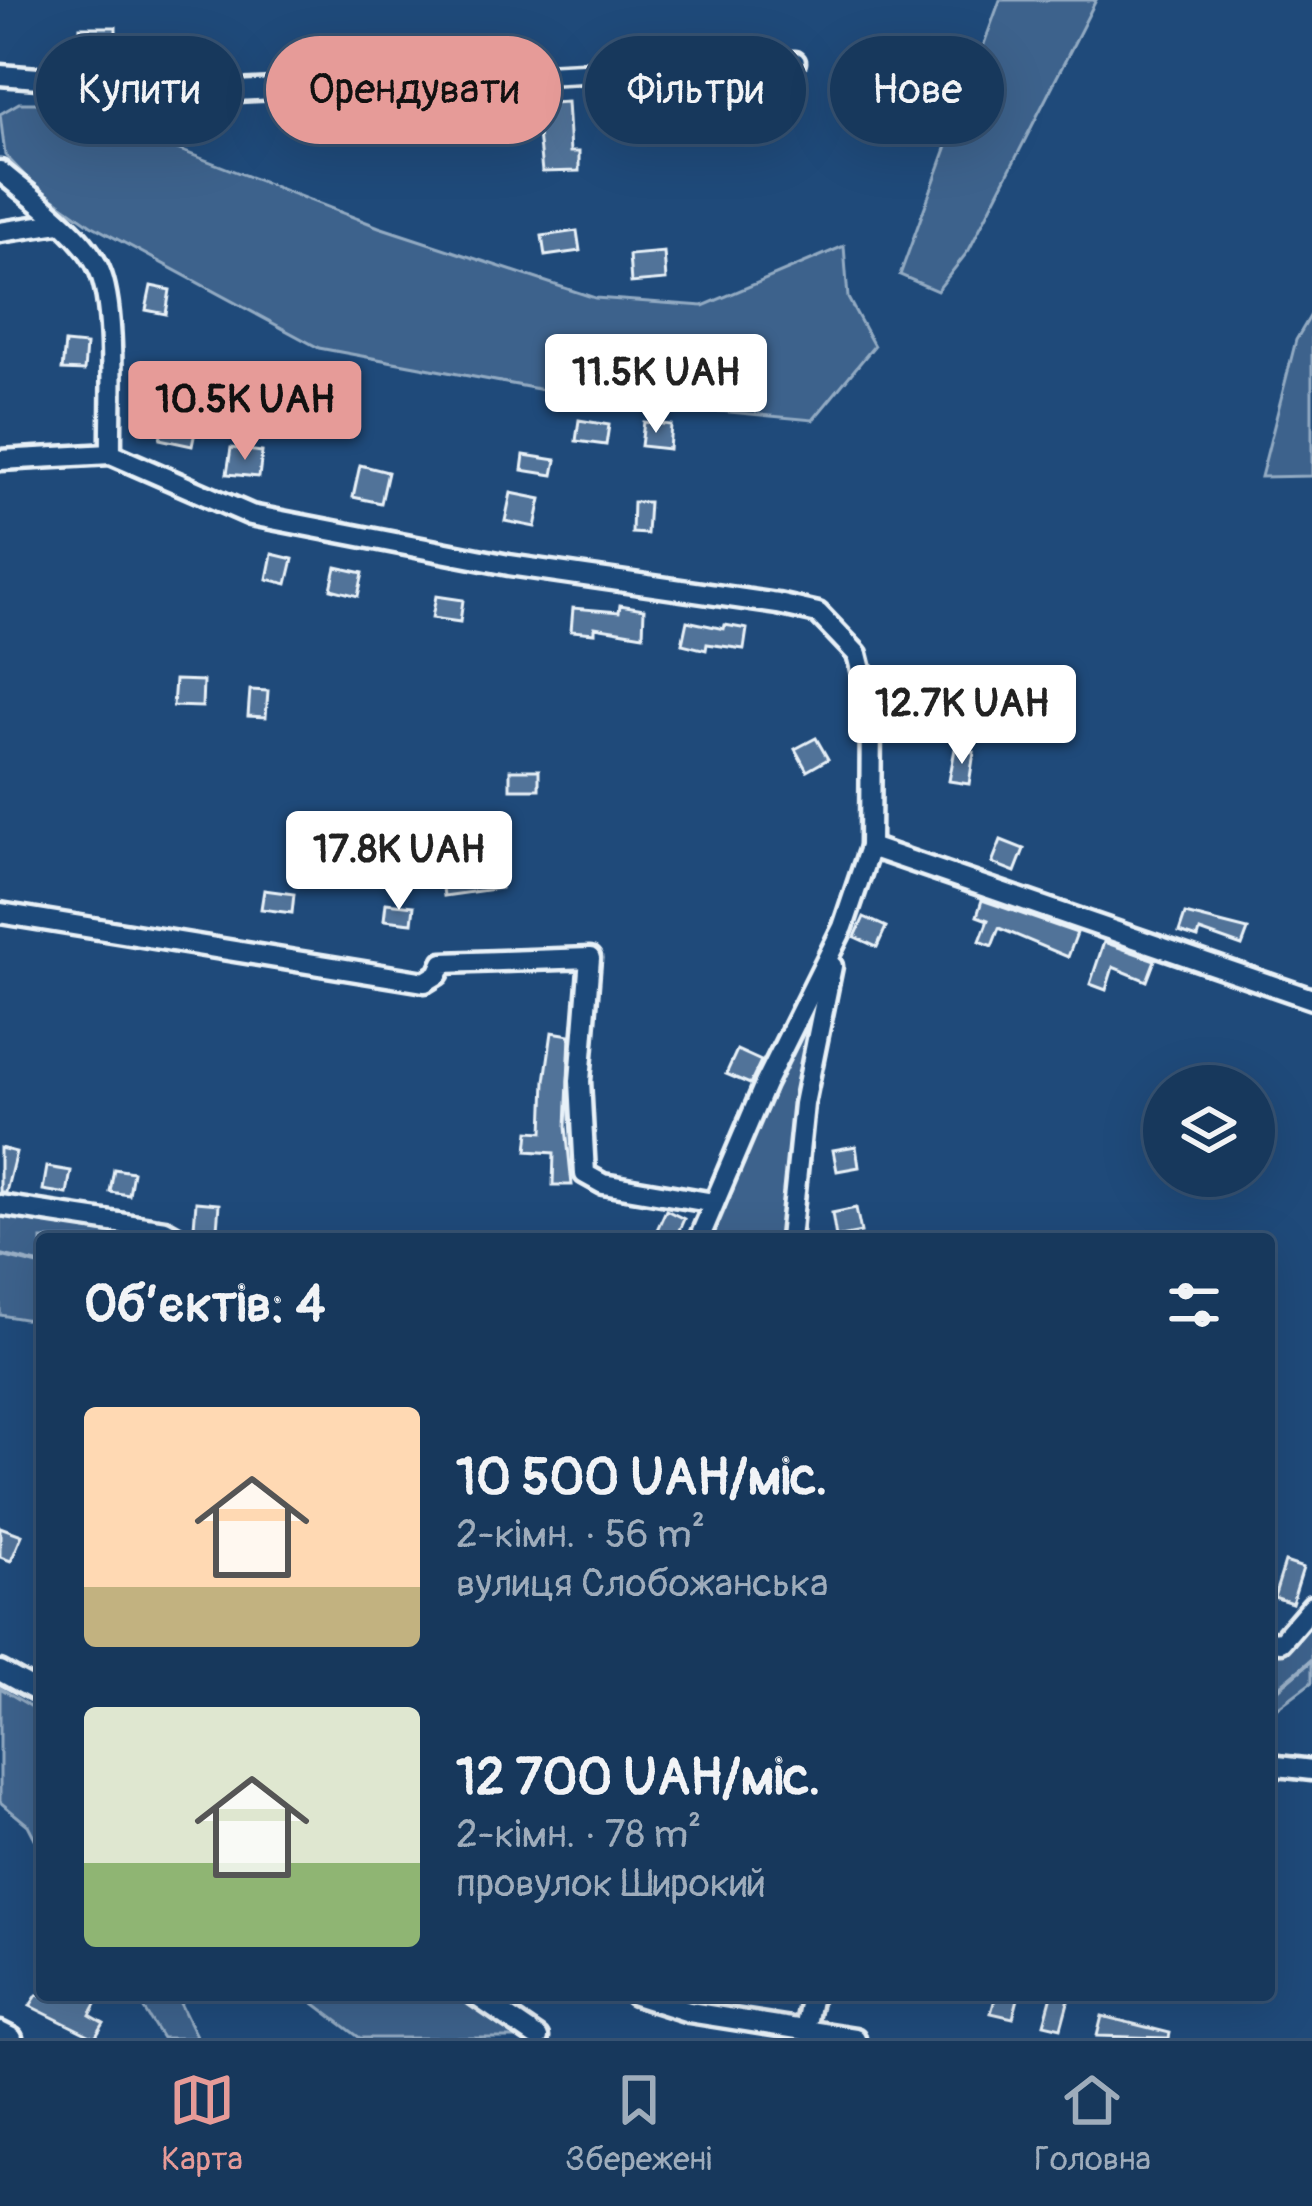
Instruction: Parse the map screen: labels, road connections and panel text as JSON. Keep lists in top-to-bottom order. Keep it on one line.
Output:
{"page":{"chip":["Купити","Орендувати","Фільтри","Нове"],"price":["11.5K UAH","10.5K UAH","12.7K UAH","17.8K UAH"],"heading":"Об’єктів: 4","list":[{"name":"10 500 UAH/міс.","note":"2-кімн. · 56 m² · вулиця Слобожанська"},{"name":"12 700 UAH/міс.","note":"2-кімн. · 78 m² · провулок Широкий"}],"tabs":["Карта","Збережені","Головна"]}}
